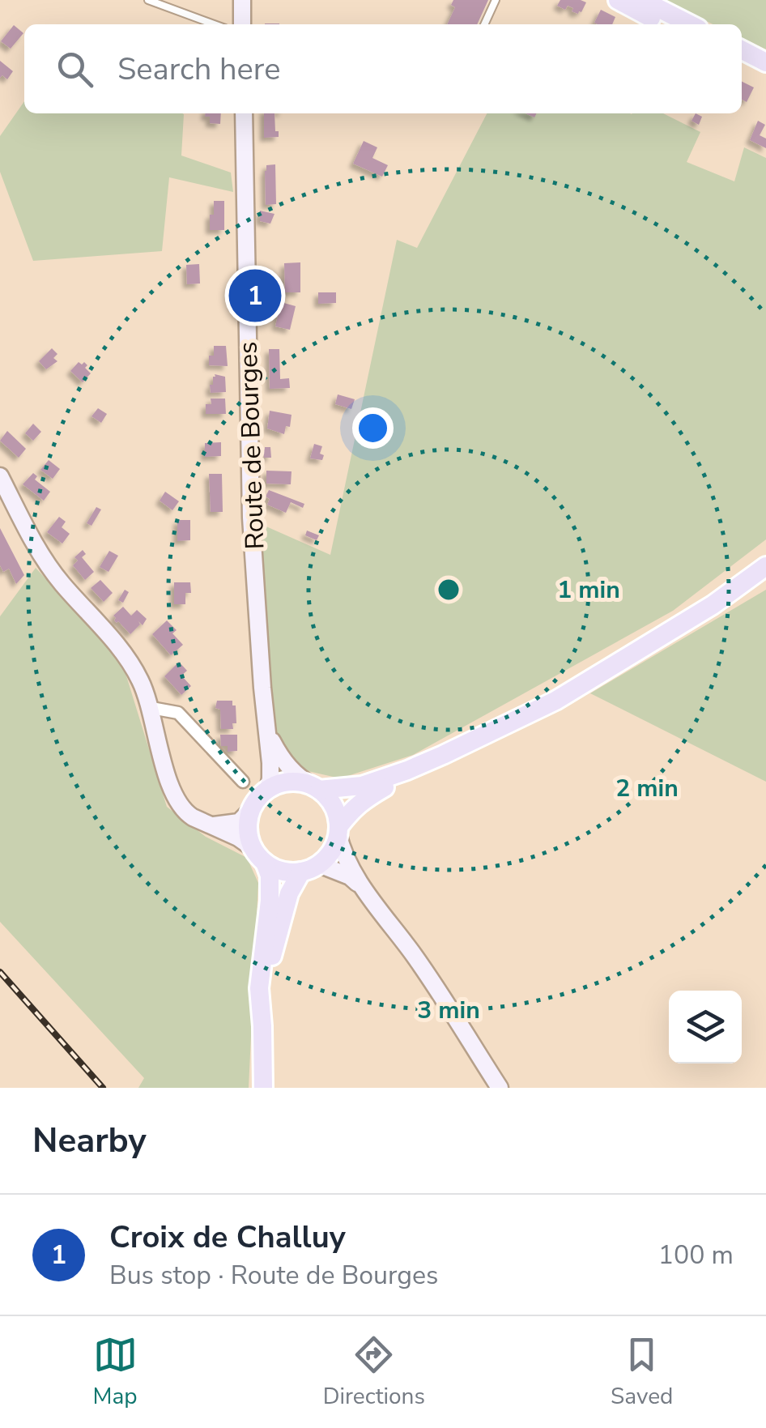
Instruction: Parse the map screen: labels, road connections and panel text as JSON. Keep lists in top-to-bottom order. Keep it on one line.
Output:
{"streets":{"street":["Route de Bourges"]},"page":{"search":"Search here","pins":"1","heading":"Nearby","list":[{"mark":"1","name":"Croix de Challuy","note":"Bus stop · Route de Bourges","value":"100 m"}],"nav":["Map","Directions","Saved"]},"rings":["1 min","2 min","3 min"]}
